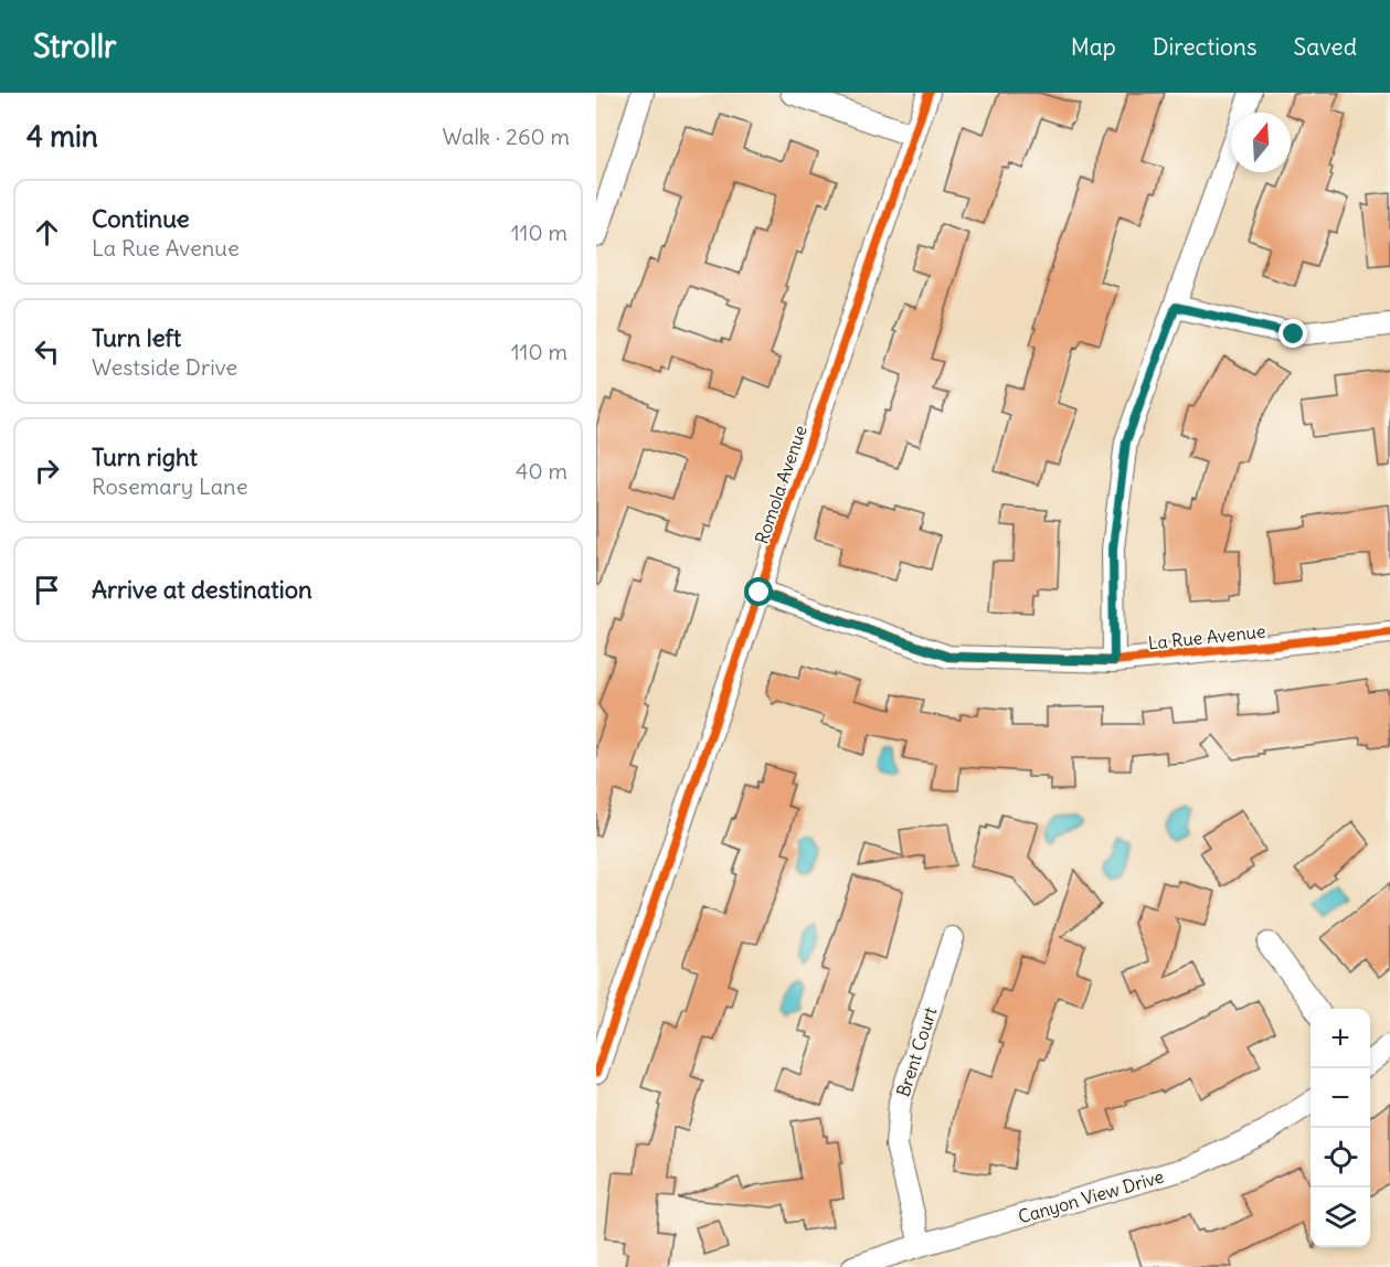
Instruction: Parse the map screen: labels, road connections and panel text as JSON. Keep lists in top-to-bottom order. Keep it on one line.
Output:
{"streets":{"street":["Romola Avenue","La Rue Avenue","Brent Court","Canyon View Drive"]},"crossings":[["Romola Avenue","La Rue Avenue"],["Brent Court","Canyon View Drive"]],"north":"top","page":{"header":"Strollr","nav":["Map","Directions","Saved"],"heading":["4 min","Walk · 260 m"],"list":[["Continue","La Rue Avenue","110 m"],["Turn left","Westside Drive","110 m"],["Turn right","Rosemary Lane","40 m"],"Arrive at destination"],"map_buttons":["+","−"]}}
